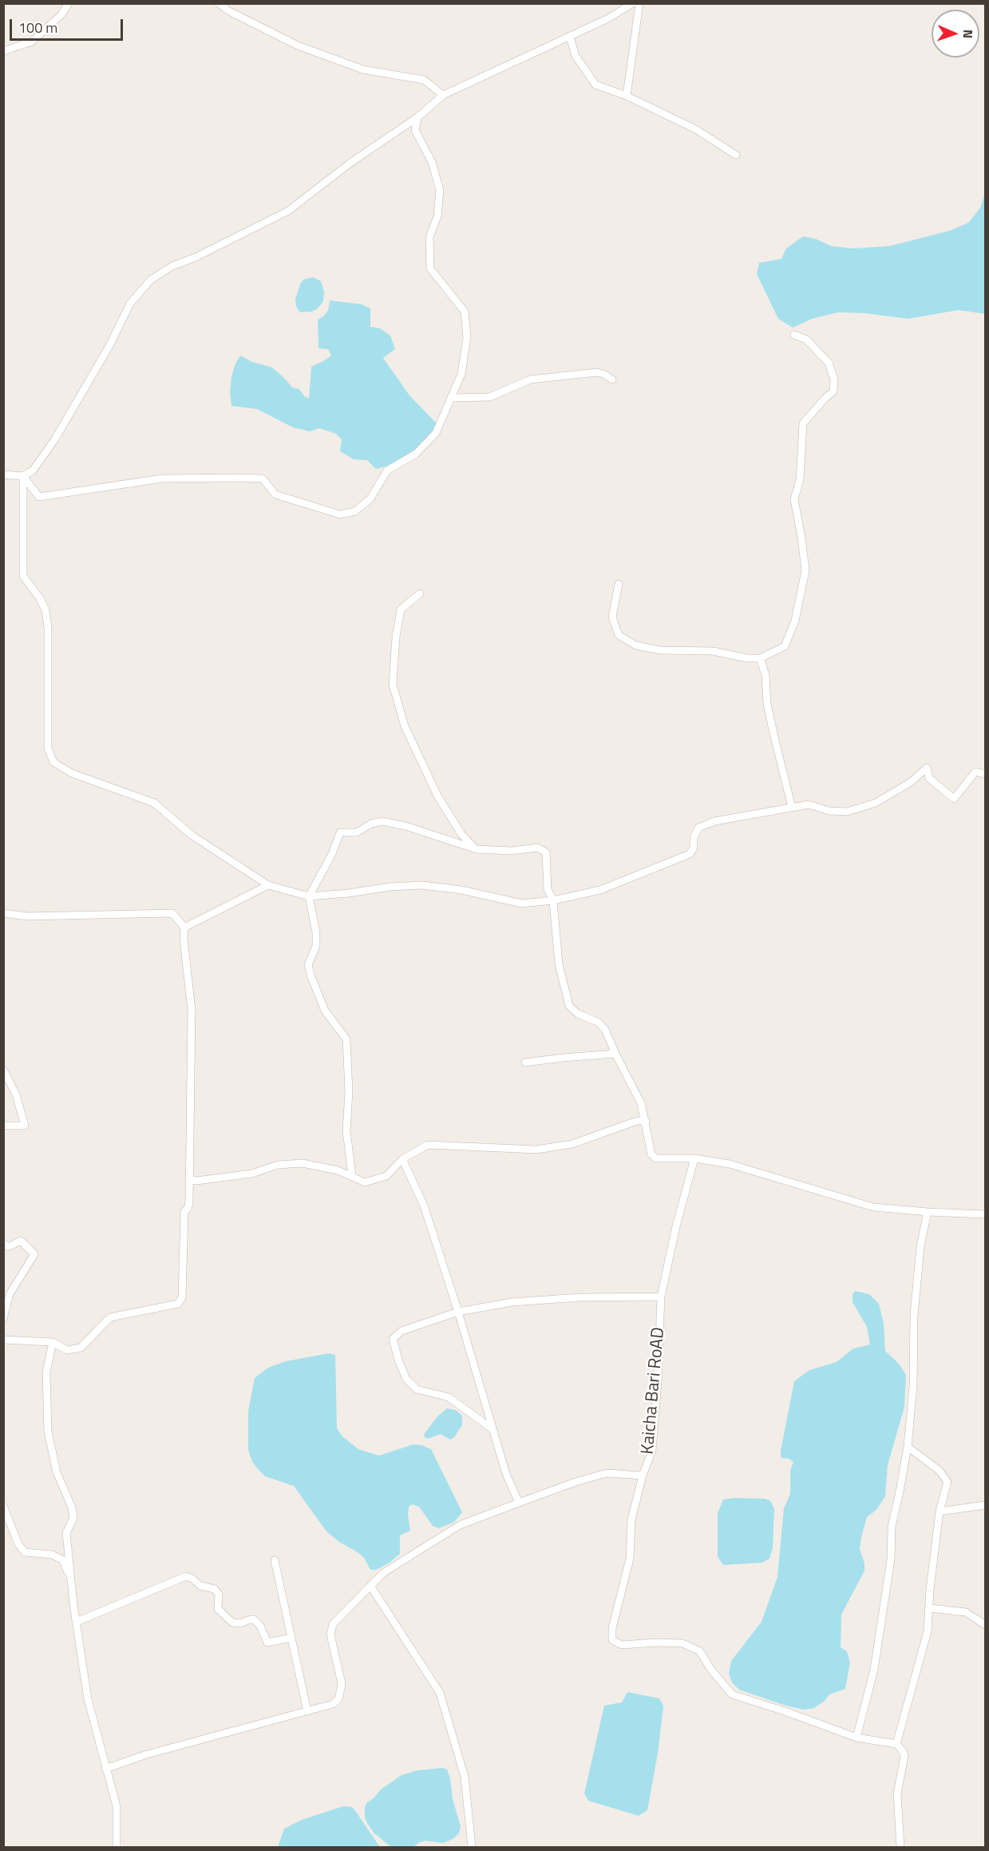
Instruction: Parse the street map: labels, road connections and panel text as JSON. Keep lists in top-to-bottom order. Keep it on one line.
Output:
{"streets":{"street":["Kaicha Bari RoAD"]},"scale_bar":"100 m","north":"right"}
